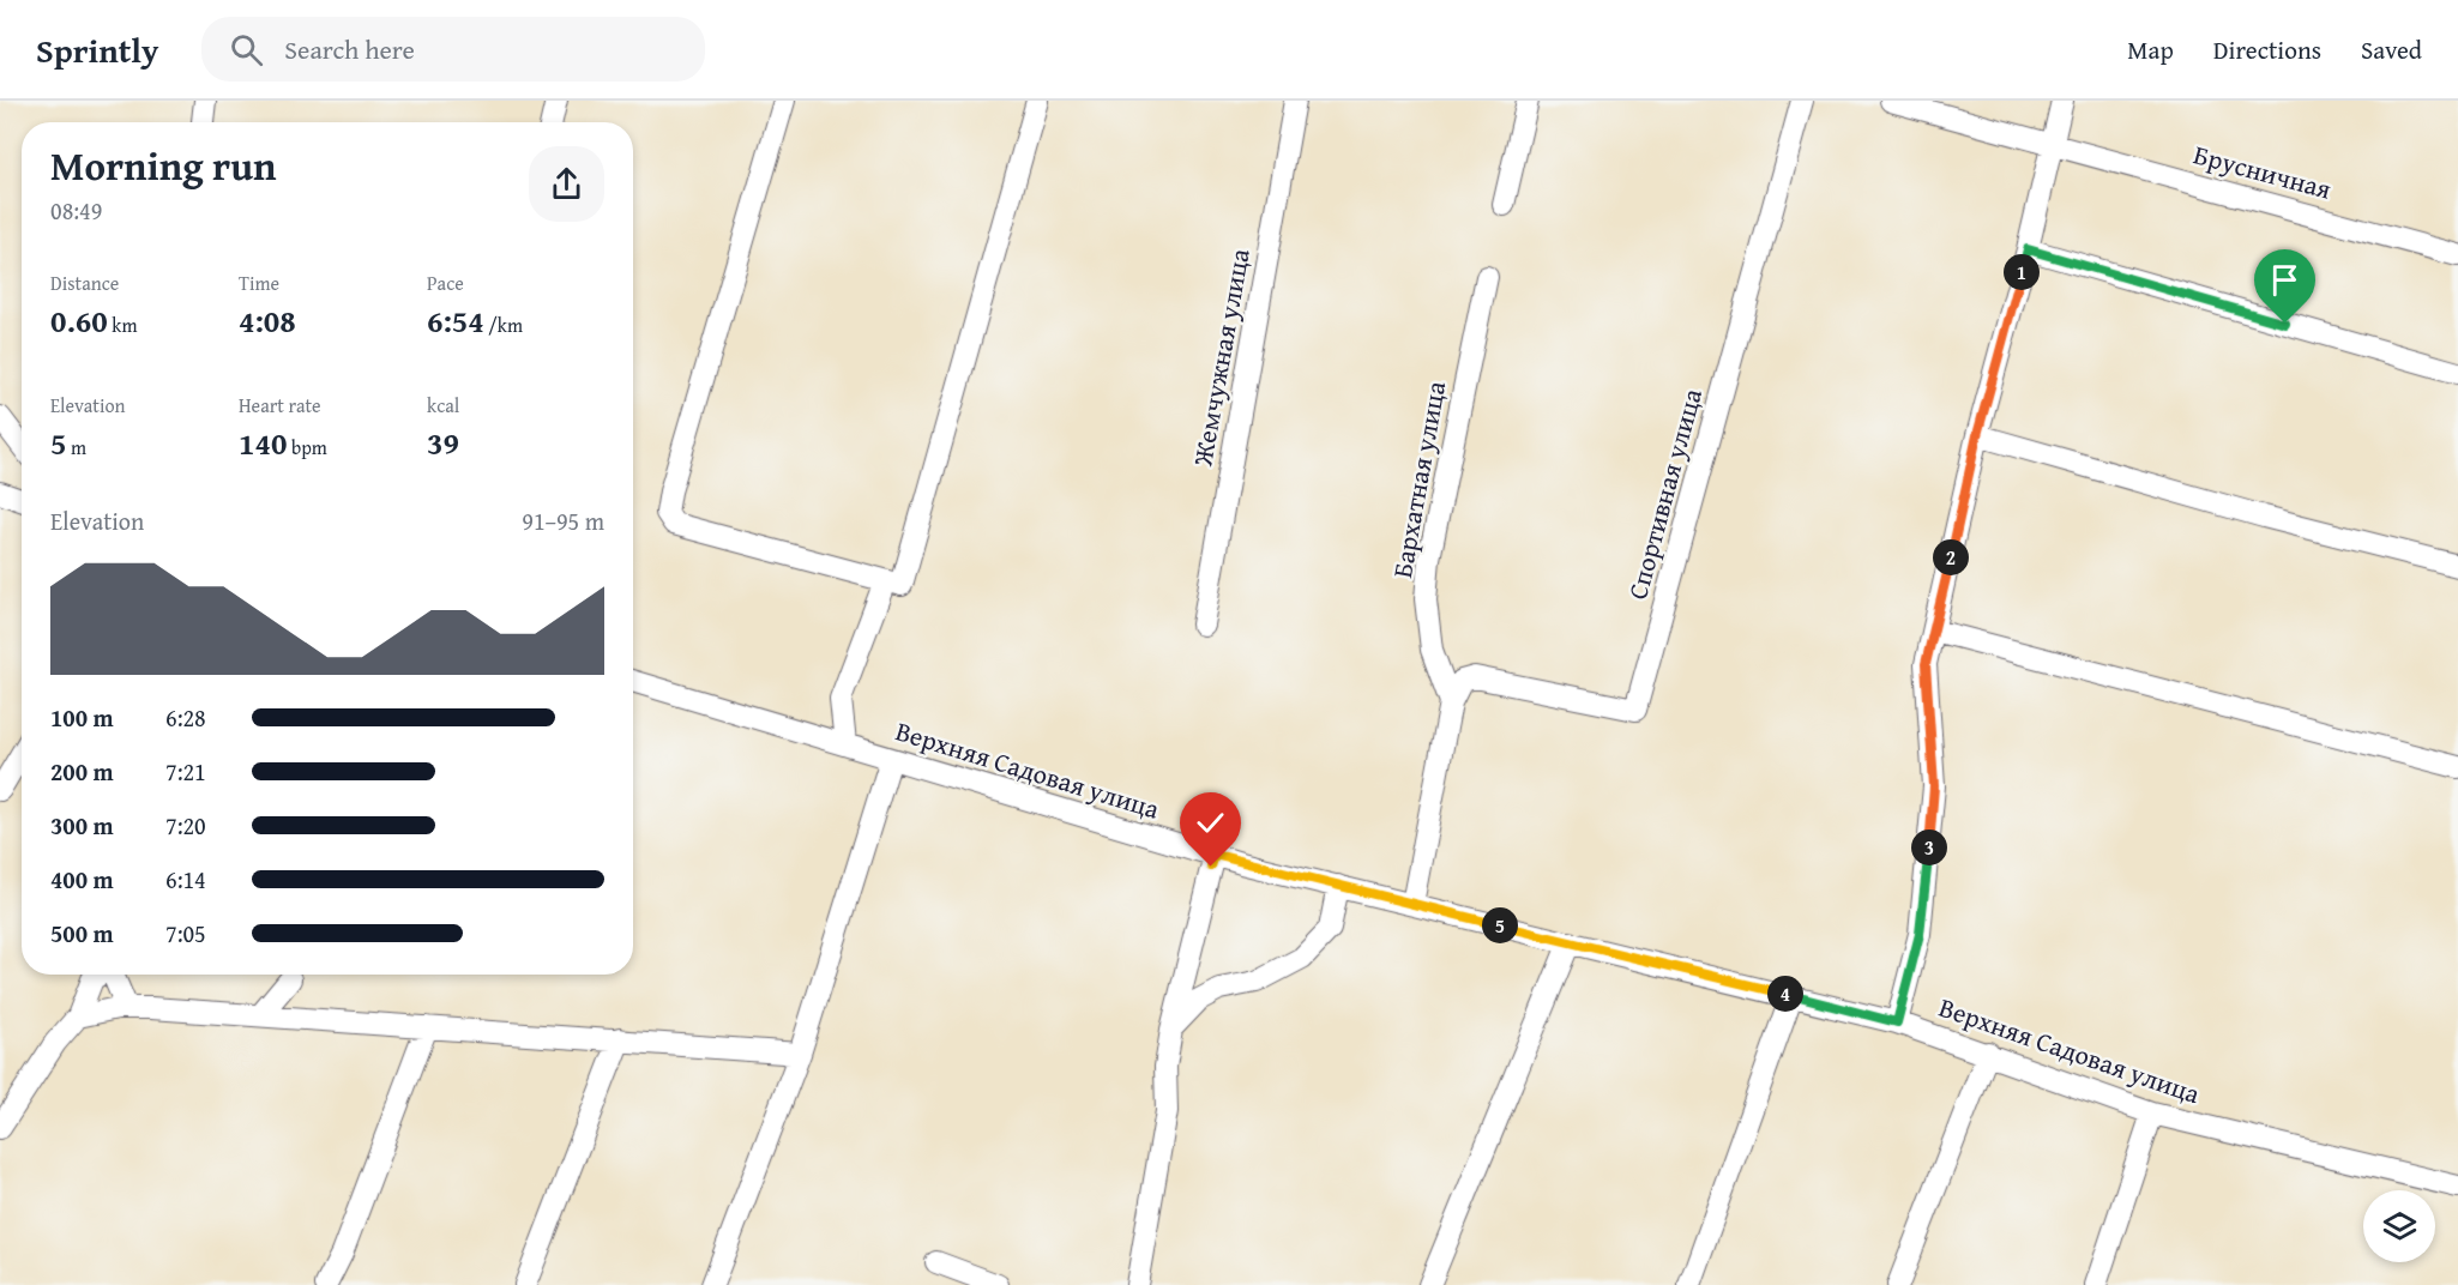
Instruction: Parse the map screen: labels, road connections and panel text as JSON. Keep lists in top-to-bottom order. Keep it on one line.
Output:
{"streets":{"street":["Брусничная","Жемчужная улица","Бархатная улица","Спортивная улица","Верхняя Садовая улица"]},"crossings":[["Бархатная улица","Спортивная улица"]],"page":{"header":"Sprintly","search":"Search here","nav":["Map","Directions","Saved"],"heading":["Morning run","08:49"],"stats":[["Distance","0.60 km"],["Time","4:08"],["Pace","6:54 /km"],["Elevation","5 m"],["Heart rate","140 bpm"],["kcal","39"]],"pins":["1","2","3","5","4"],"chart":["Elevation","91–95 m"],"list":[{"name":"100 m","note":"6:28"},{"name":"200 m","note":"7:21"},{"name":"300 m","note":"7:20"},{"name":"400 m","note":"6:14"},{"name":"500 m","note":"7:05"}]}}
